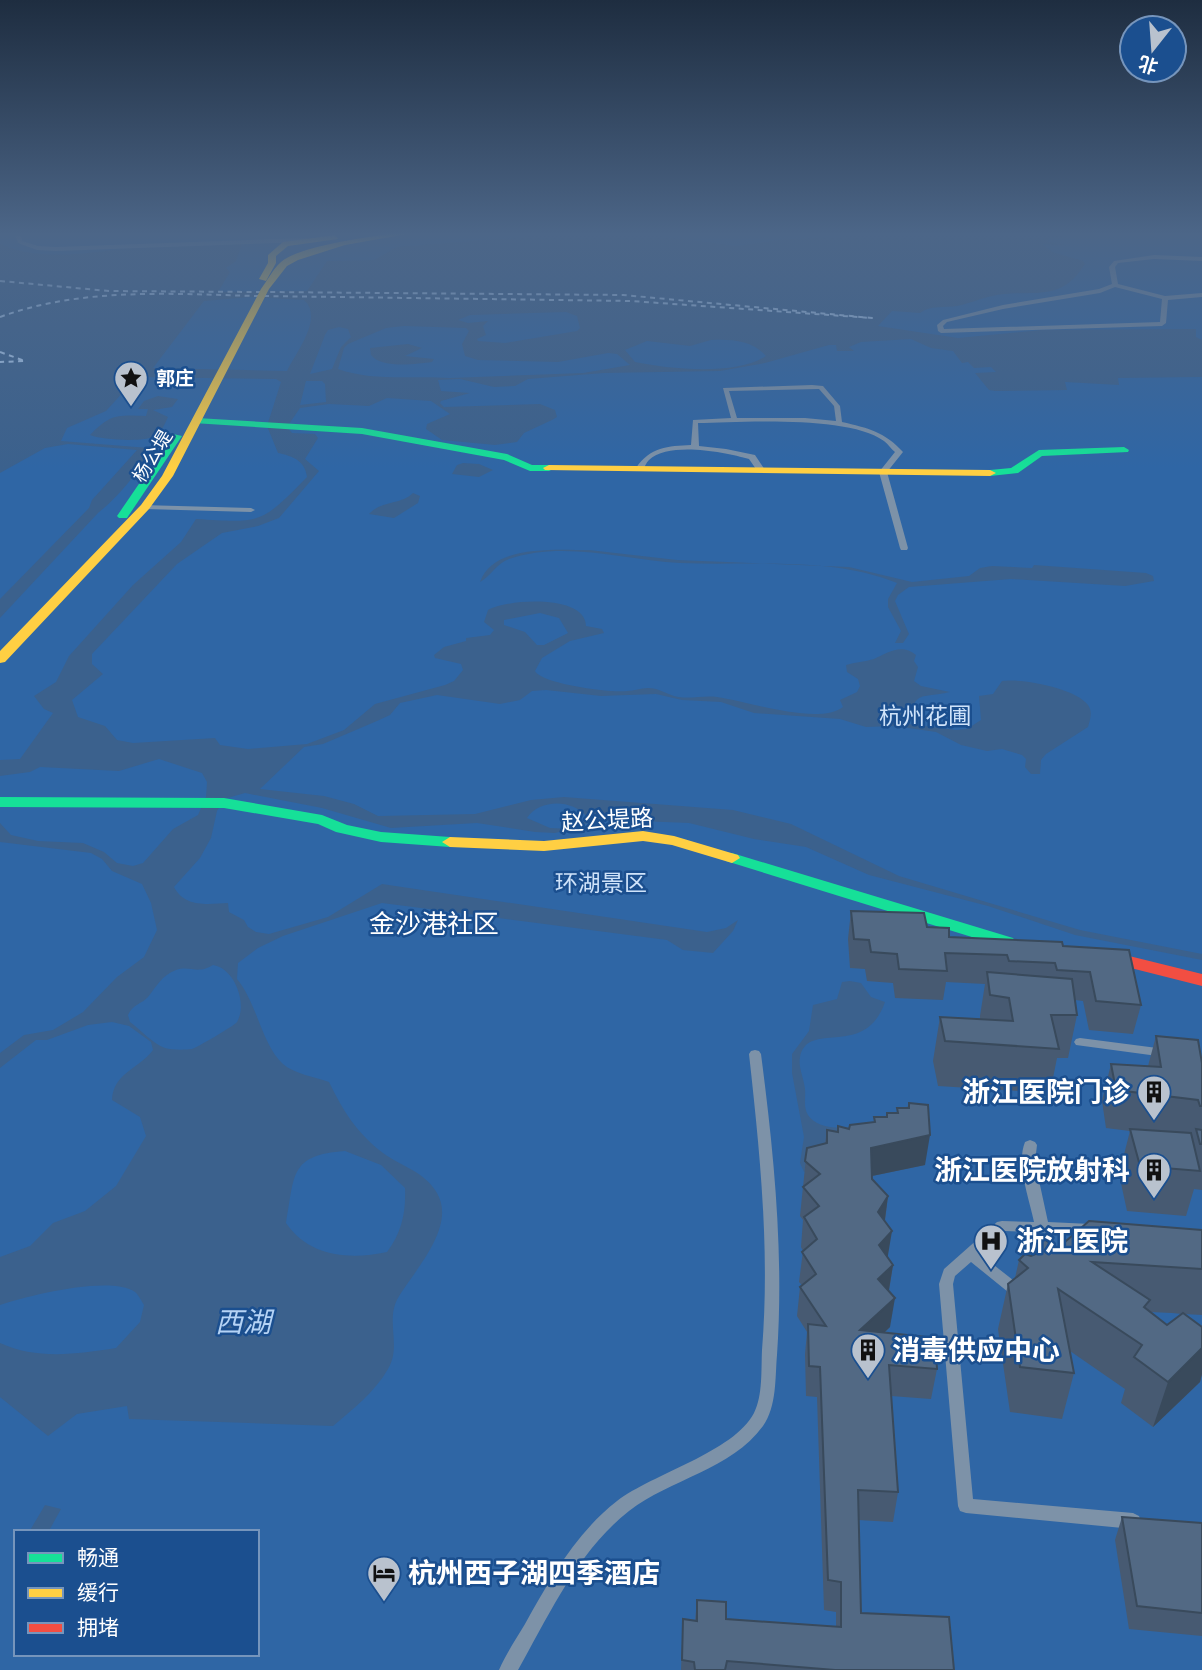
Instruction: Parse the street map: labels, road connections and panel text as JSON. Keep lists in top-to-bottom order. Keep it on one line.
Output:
{"streets":{"main road":["杨公堤","赵公堤路"]},"districts":["金沙港社区"],"water":["西湖"],"parks":["杭州花圃","环湖景区"],"places":{"place":["郭庄"],"building":["浙江医院门诊","浙江医院放射科","消毒供应中心"],"hospital":["浙江医院"],"hotel":["杭州西子湖四季酒店"]},"legend":["畅通","缓行","拥堵"],"north":"bottom"}
